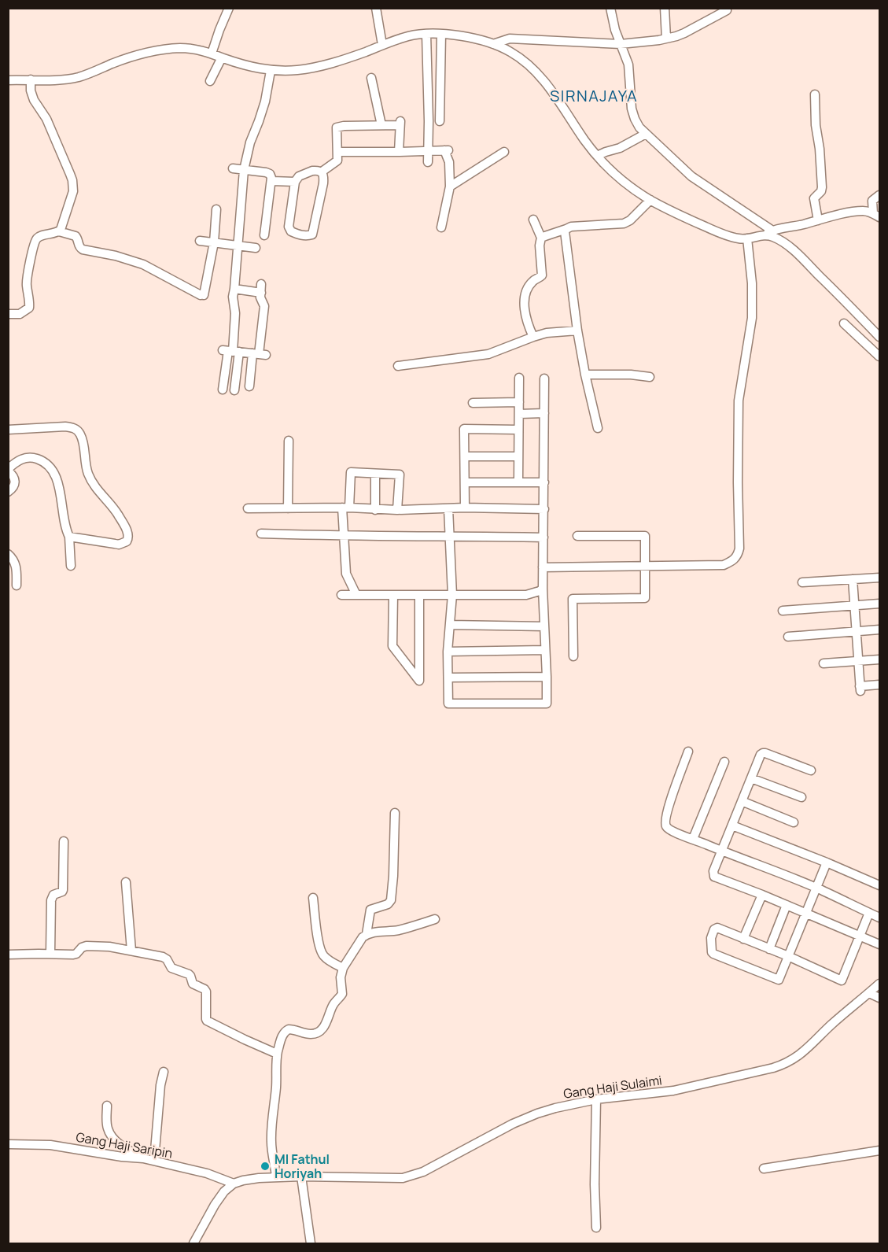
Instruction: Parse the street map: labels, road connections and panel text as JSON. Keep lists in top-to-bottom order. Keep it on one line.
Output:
{"streets":{"street":["Gang Haji Sulaimi","Gang Haji Saripin"]},"crossings":[["Gang Haji Sulaimi","Gang Haji Saripin"]],"districts":["SIRNAJAYA"],"places":["MI Fathul Horiyah"]}
